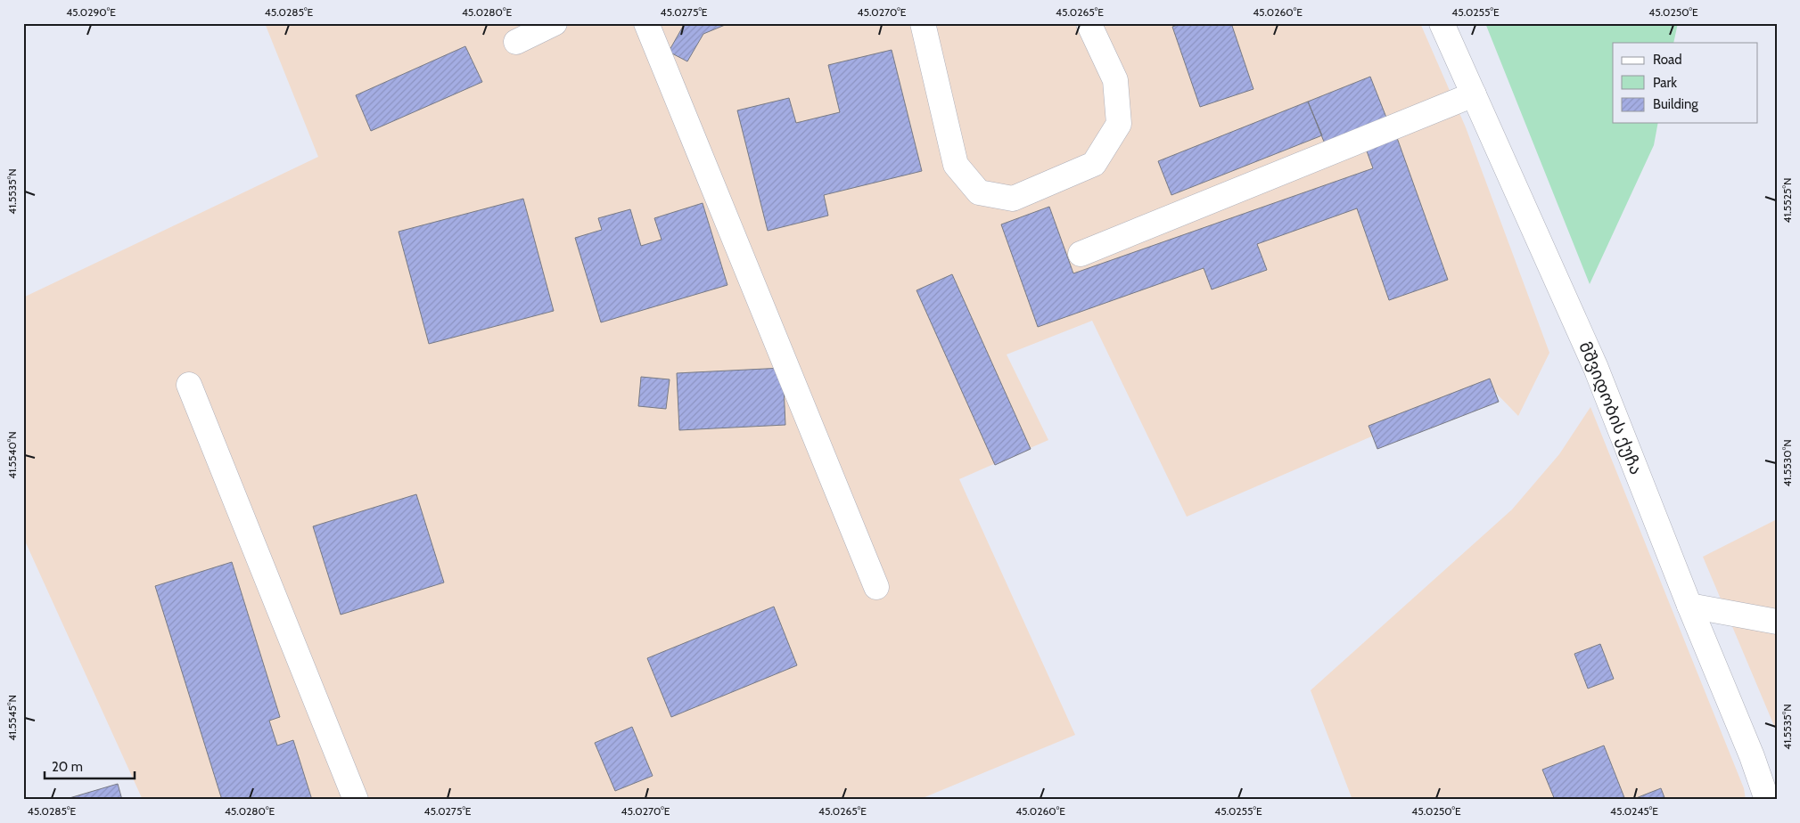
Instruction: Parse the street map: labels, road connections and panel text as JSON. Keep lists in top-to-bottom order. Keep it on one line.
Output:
{"streets":{"main road":["მშვიდობის ქუჩა"]},"legend":["Road","Park","Building"],"scale_bar":"20 m","coordinates":["45.0290°E","45.0285°E","45.0280°E","45.0275°E","45.0270°E","45.0265°E","45.0260°E","45.0255°E","45.0250°E","41.5535°N","41.5525°N","41.5540°N","41.5530°N","41.5545°N","45.0245°E"]}
